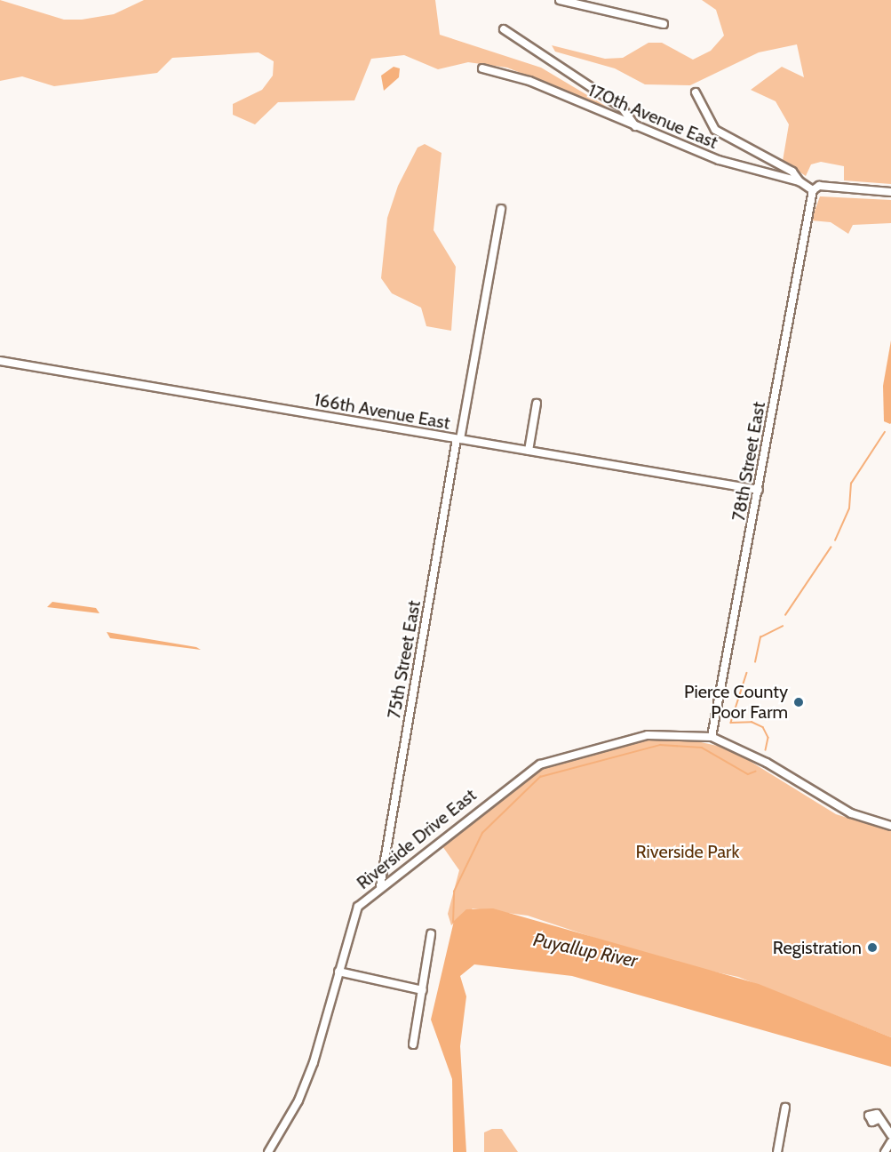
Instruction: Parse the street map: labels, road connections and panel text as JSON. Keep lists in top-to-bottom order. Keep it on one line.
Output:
{"streets":{"street":["170th Avenue East","166th Avenue East","78th Street East","75th Street East","Riverside Drive East"]},"crossings":[["170th Avenue East","78th Street East"],["166th Avenue East","78th Street East"],["166th Avenue East","75th Street East"],["78th Street East","Riverside Drive East"],["75th Street East","Riverside Drive East"]],"water":["Puyallup River"],"parks":["Riverside Park"],"places":["Pierce County Poor Farm","Registration"]}
